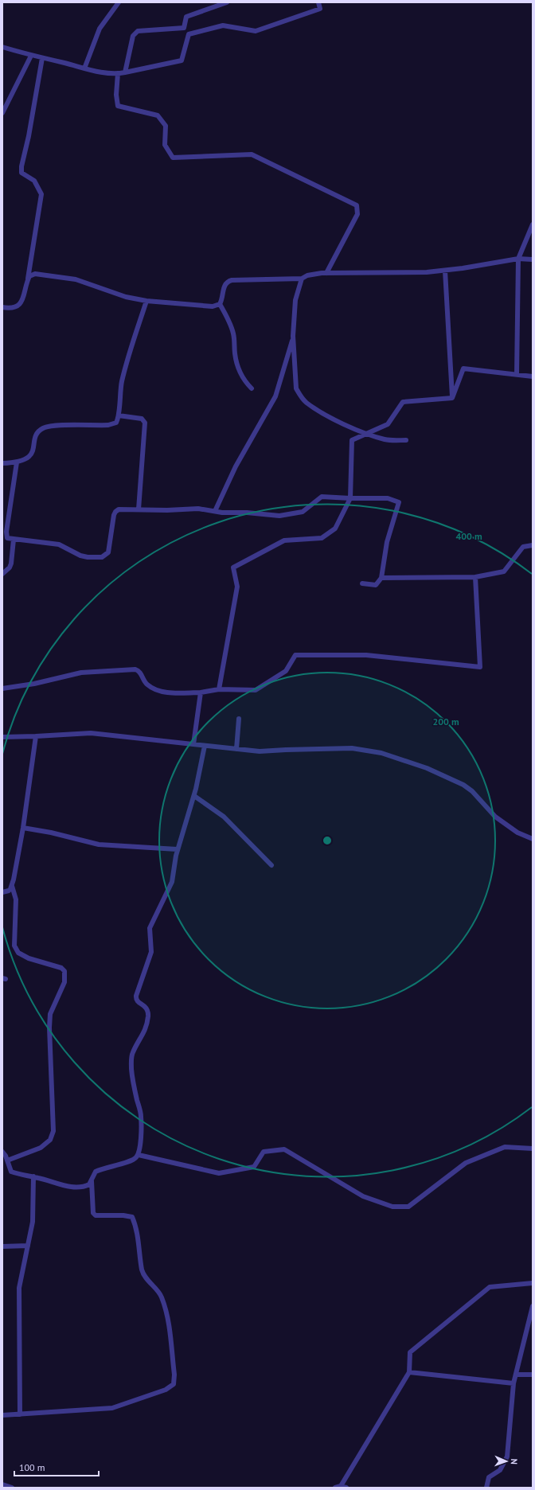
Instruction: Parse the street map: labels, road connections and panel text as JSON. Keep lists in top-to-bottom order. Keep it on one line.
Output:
{"scale_bar":"100 m","north":"right","rings":["400 m","200 m"]}
